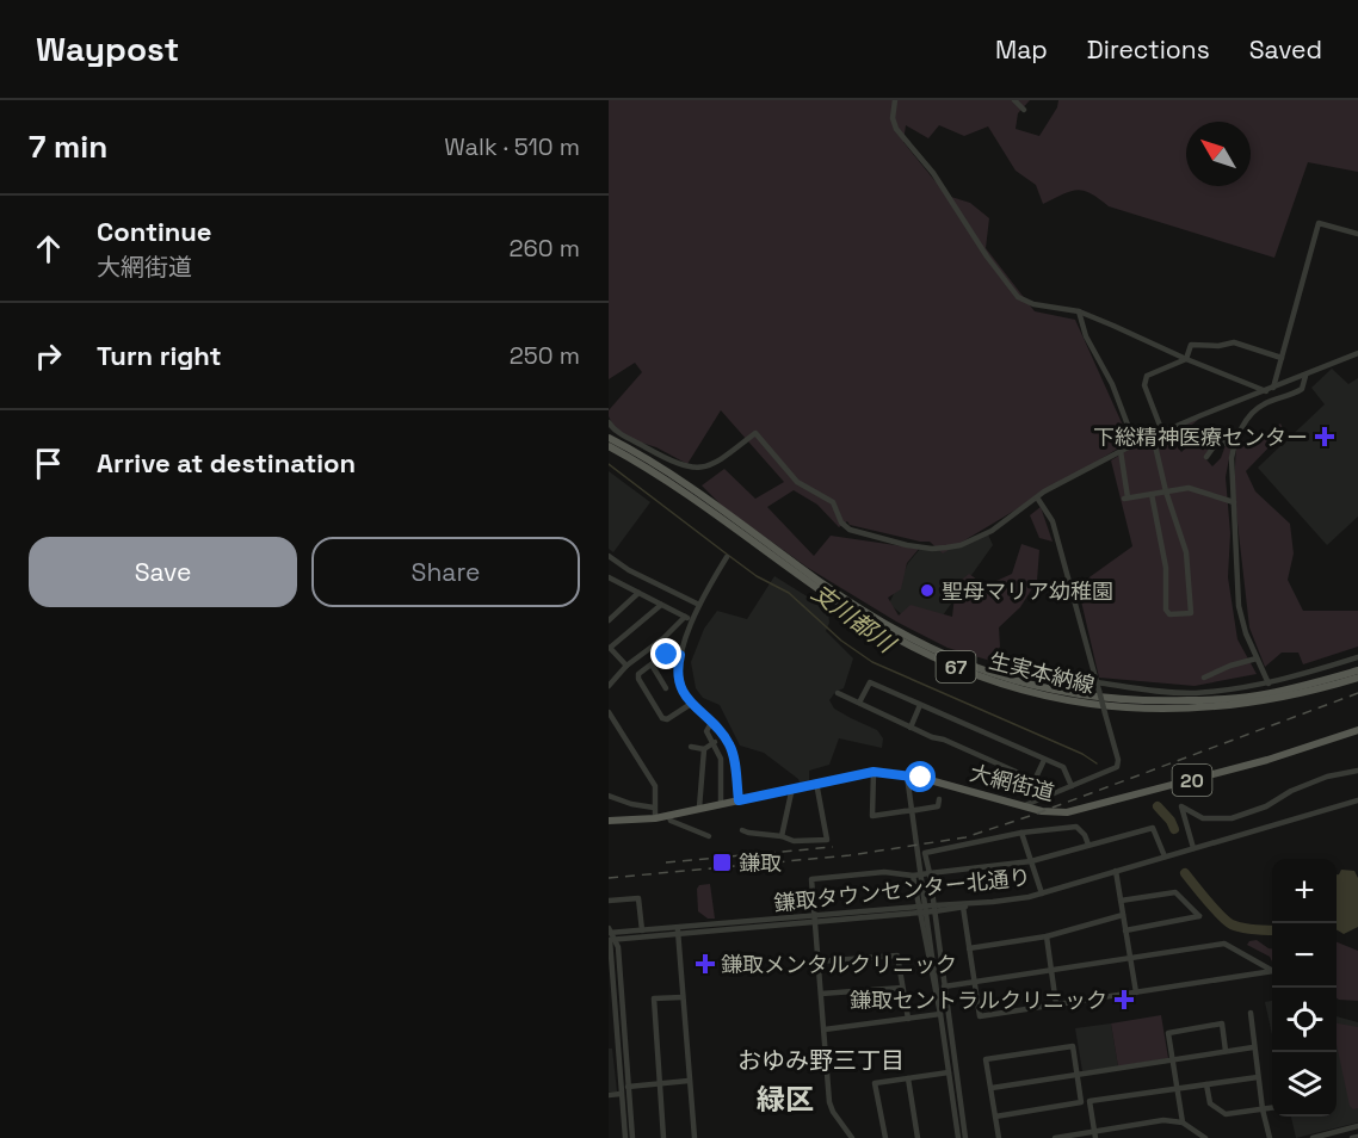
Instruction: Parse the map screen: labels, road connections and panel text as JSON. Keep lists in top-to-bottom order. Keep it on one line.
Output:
{"streets":{"main road":["67","生実本納線","20","大網街道"],"street":["鎌取タウンセンター北通り"]},"districts":["おゆみ野三丁目","緑区"],"water":["支川都川"],"places":{"health":["下総精神医療センター","鎌取メンタルクリニック","鎌取セントラルクリニック"],"other":["聖母マリア幼稚園"],"transit":["鎌取"]},"north":"top left","page":{"header":"Waypost","nav":["Map","Directions","Saved"],"heading":["7 min","Walk · 510 m"],"list":[["Continue","大網街道","260 m"],["Turn right","250 m"],"Arrive at destination"],"buttons":["Save","Share"],"map_buttons":["+","−"]}}
